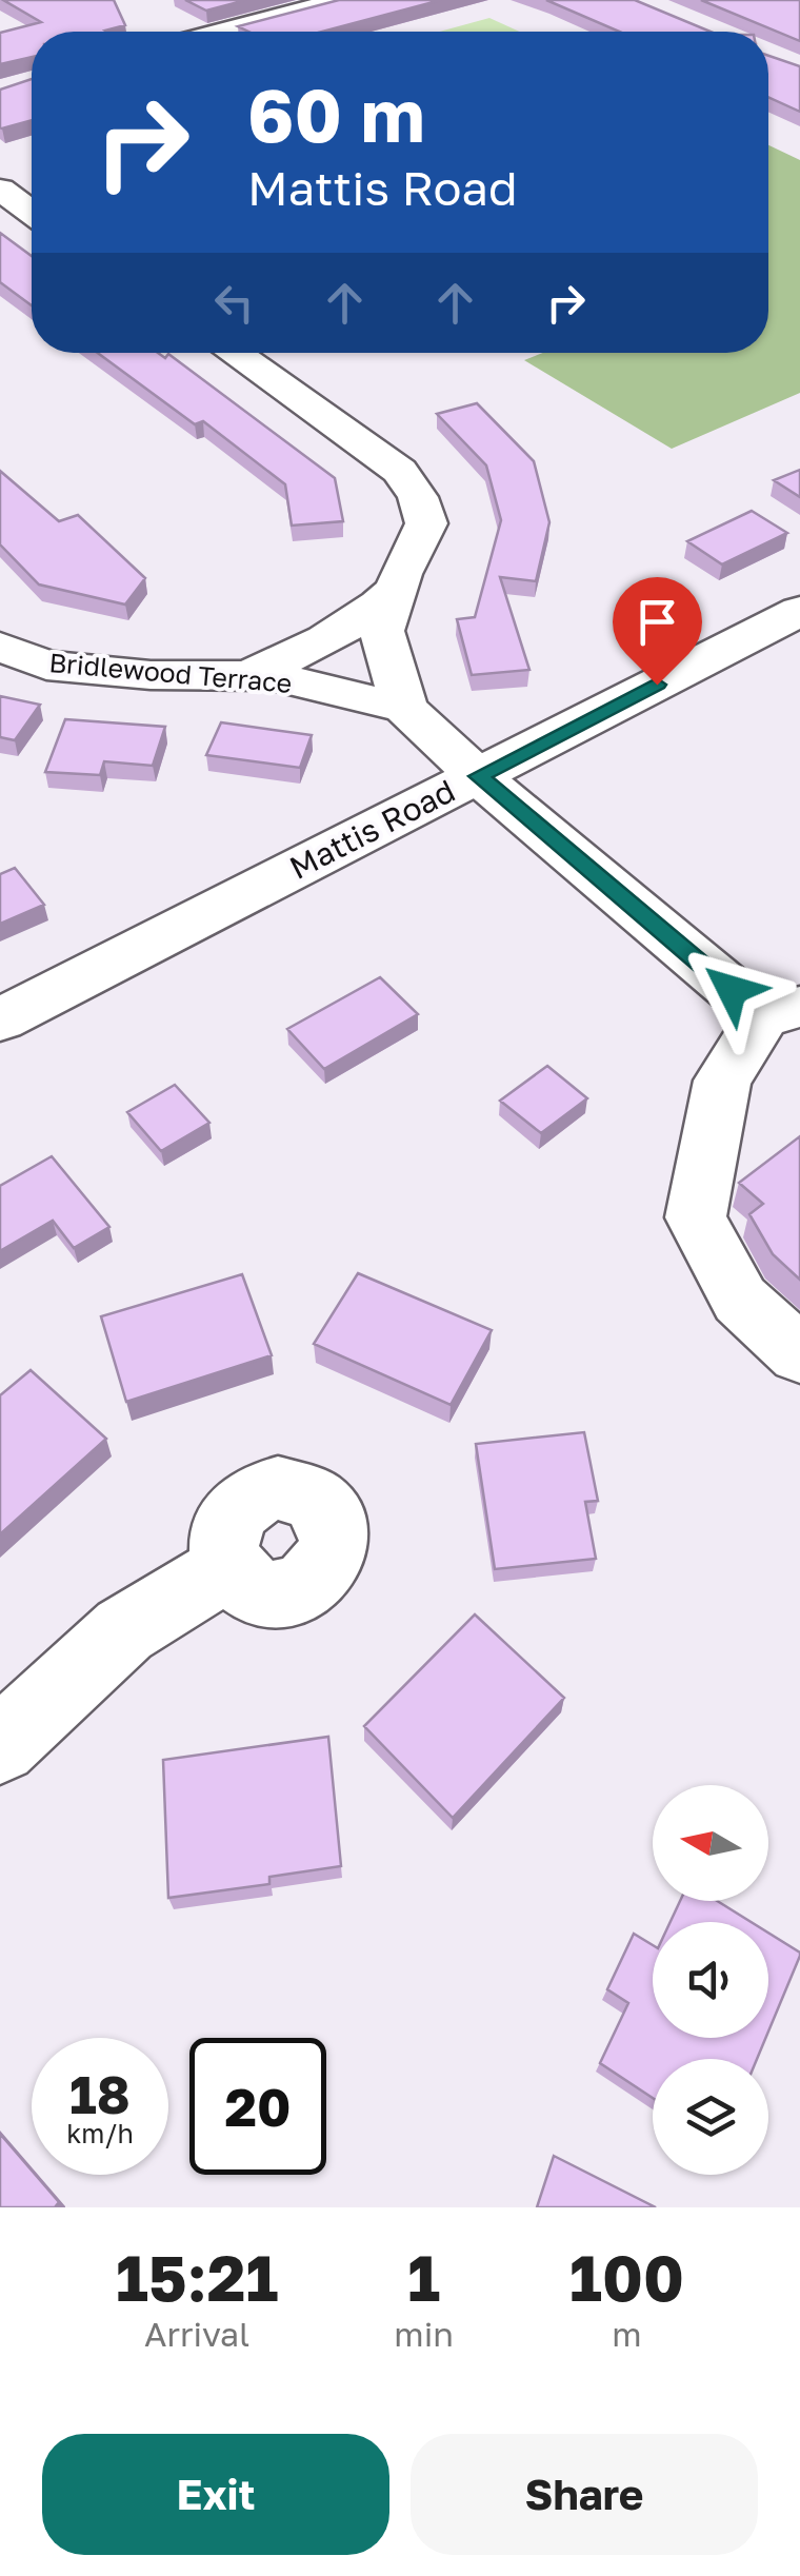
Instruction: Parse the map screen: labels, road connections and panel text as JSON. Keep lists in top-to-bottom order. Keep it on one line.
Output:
{"streets":{"street":["Bridlewood Terrace","Mattis Road"]},"north":"left","page":{"turn":["60 m","Mattis Road"],"speed":"18 km/h","limit":"20","eta":["15:21","Arrival","1","min","100","m"],"buttons":["Exit","Share"]}}
